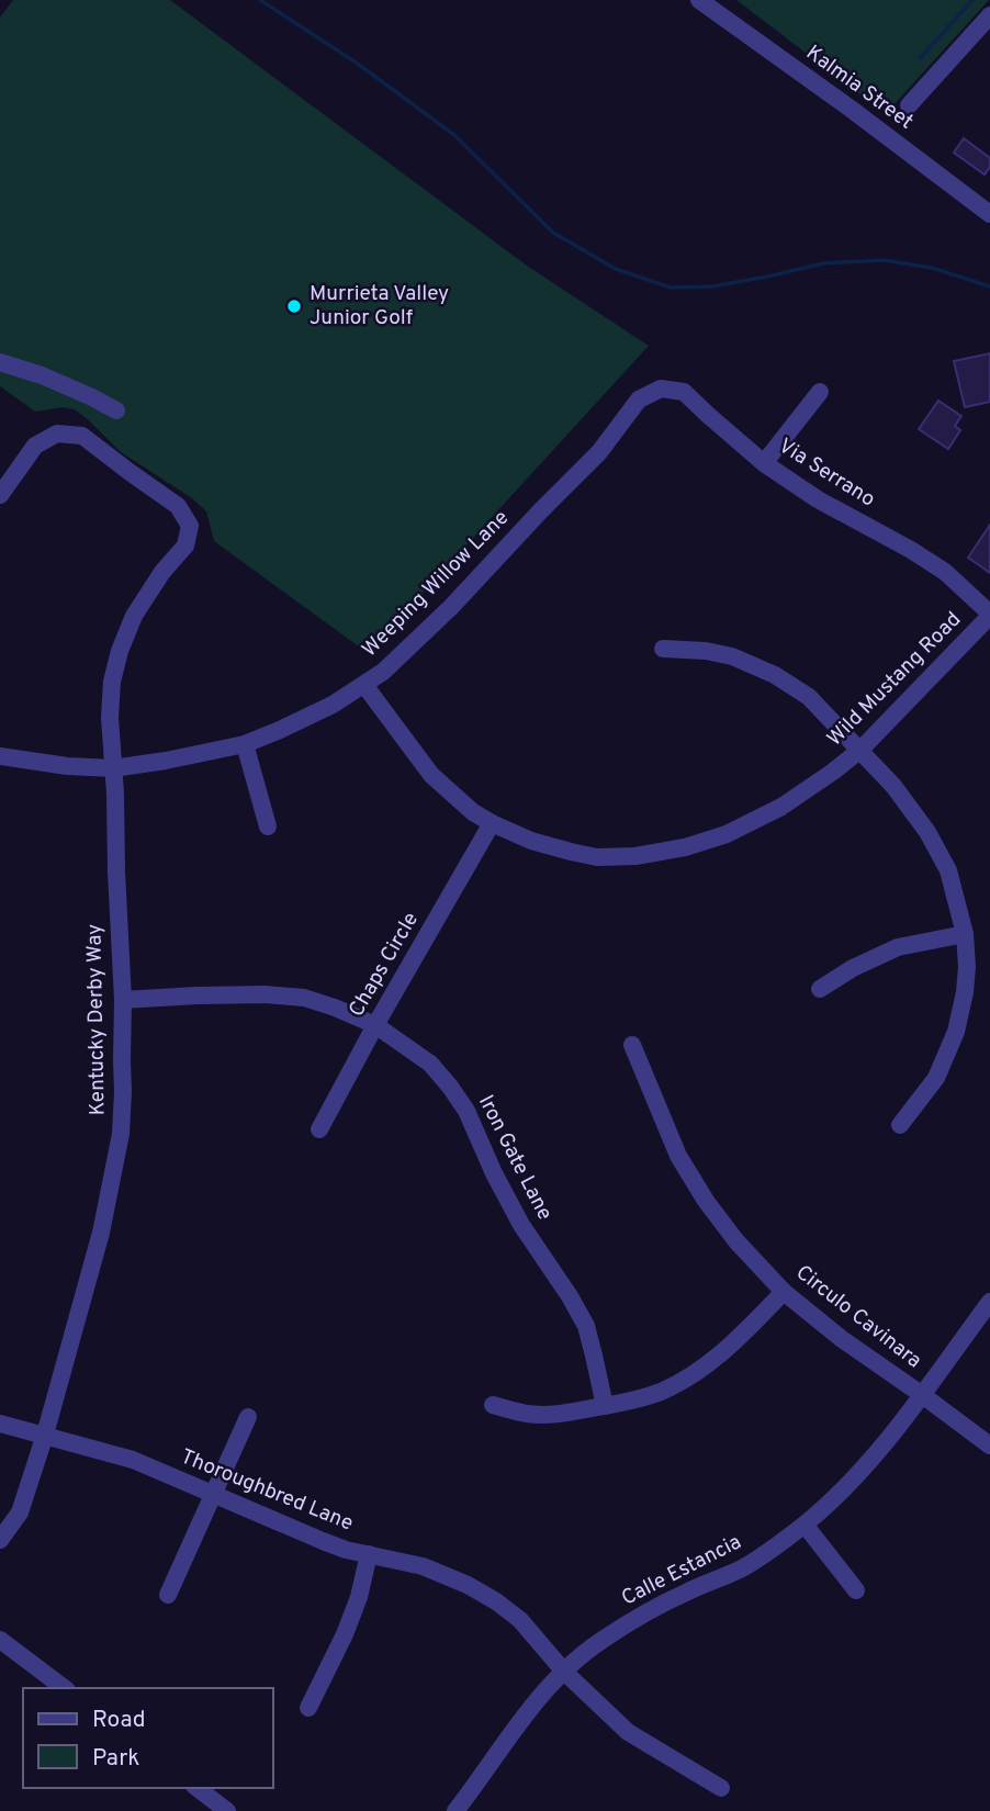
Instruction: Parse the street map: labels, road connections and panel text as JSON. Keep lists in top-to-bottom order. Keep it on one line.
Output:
{"streets":{"street":["Kalmia Street","Via Serrano","Weeping Willow Lane","Wild Mustang Road","Chaps Circle","Kentucky Derby Way","Iron Gate Lane","Circulo Cavinara","Thoroughbred Lane","Calle Estancia"]},"crossings":[["Via Serrano","Weeping Willow Lane"],["Via Serrano","Wild Mustang Road"],["Weeping Willow Lane","Wild Mustang Road"],["Weeping Willow Lane","Kentucky Derby Way"],["Wild Mustang Road","Chaps Circle"],["Chaps Circle","Iron Gate Lane"],["Kentucky Derby Way","Iron Gate Lane"],["Kentucky Derby Way","Thoroughbred Lane"],["Circulo Cavinara","Calle Estancia"],["Thoroughbred Lane","Calle Estancia"]],"places":["Murrieta Valley Junior Golf"],"legend":["Road","Park"]}
